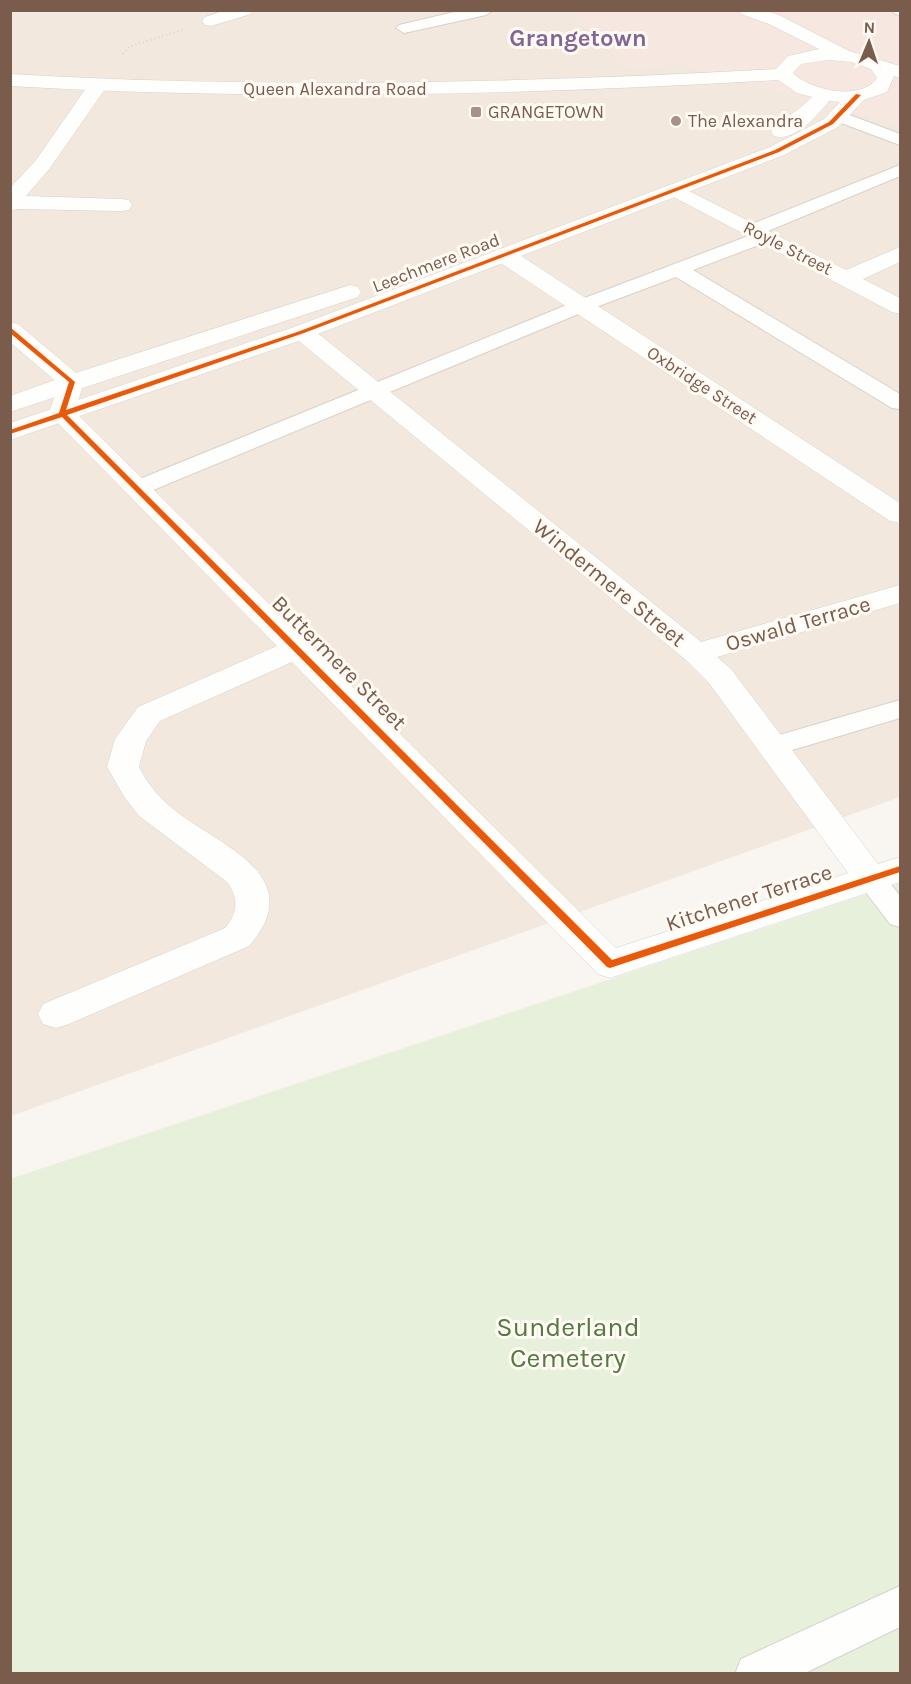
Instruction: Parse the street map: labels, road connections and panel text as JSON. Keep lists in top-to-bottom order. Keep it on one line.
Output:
{"streets":{"street":["Queen Alexandra Road","Royle Street","Leechmere Road","Oxbridge Street","Windermere Street","Oswald Terrace","Buttermere Street","Kitchener Terrace"]},"crossings":[["Royle Street","Leechmere Road"],["Leechmere Road","Oxbridge Street"],["Leechmere Road","Windermere Street"],["Leechmere Road","Buttermere Street"],["Windermere Street","Oswald Terrace"],["Windermere Street","Kitchener Terrace"],["Buttermere Street","Kitchener Terrace"]],"districts":["Grangetown"],"parks":["Sunderland Cemetery"],"places":{"transit":["GRANGETOWN"],"other":["The Alexandra"]},"north":"top"}
